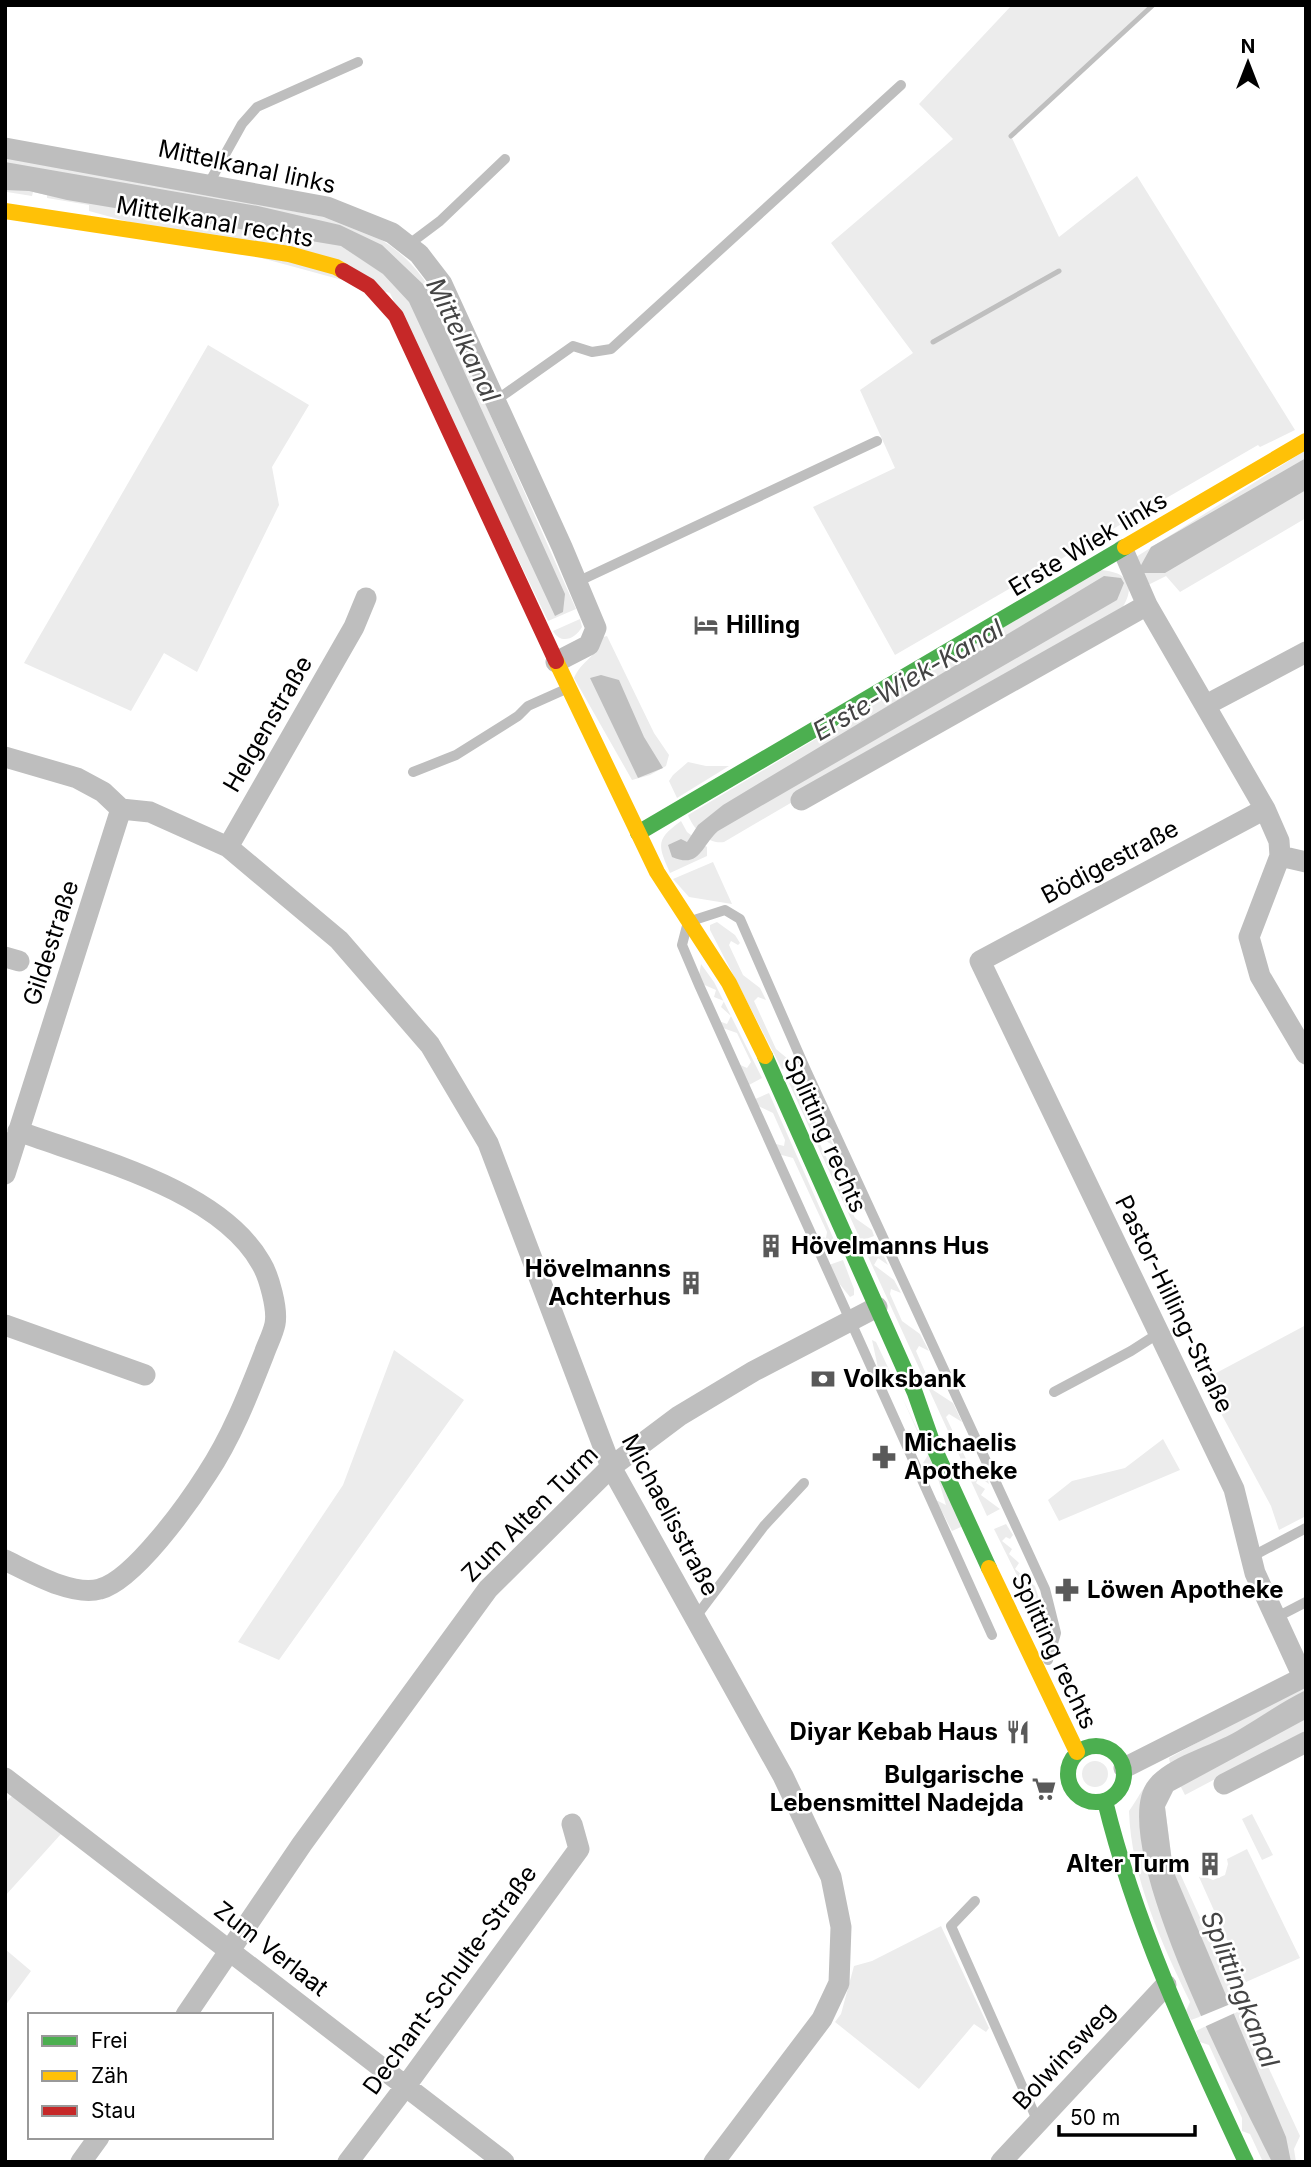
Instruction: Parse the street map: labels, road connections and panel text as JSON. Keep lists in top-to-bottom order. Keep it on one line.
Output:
{"streets":{"main road":["Mittelkanal rechts","Erste Wiek links","Splitting rechts"],"street":["Mittelkanal links","Helgenstraße","Bödigestraße","Gildestraße","Pastor-Hilling-Straße","Zum Alten Turm","Michaelisstraße","Zum Verlaat","Dechant-Schulte-Straße","Bolwinsweg"]},"crossings":[["Mittelkanal links","Mittelkanal rechts"],["Mittelkanal links","Splitting rechts"],["Mittelkanal rechts","Splitting rechts"],["Erste Wiek links","Splitting rechts"],["Helgenstraße","Michaelisstraße"],["Bödigestraße","Pastor-Hilling-Straße"],["Gildestraße","Michaelisstraße"],["Splitting rechts","Zum Alten Turm"],["Zum Alten Turm","Michaelisstraße"],["Zum Alten Turm","Zum Verlaat"],["Zum Verlaat","Dechant-Schulte-Straße"]],"water":["Mittelkanal","Erste-Wiek-Kanal","Splittingkanal"],"places":{"hotel":["Hilling"],"building":["Hövelmanns Hus","Hövelmanns Achterhus","Alter Turm"],"bank":["Volksbank"],"pharmacy":["Michaelis Apotheke","Löwen Apotheke"],"restaurant":["Diyar Kebab Haus"],"supermarket":["Bulgarische Lebensmittel Nadejda"]},"legend":["Frei","Zäh","Stau"],"scale_bar":"50 m","north":"top"}
